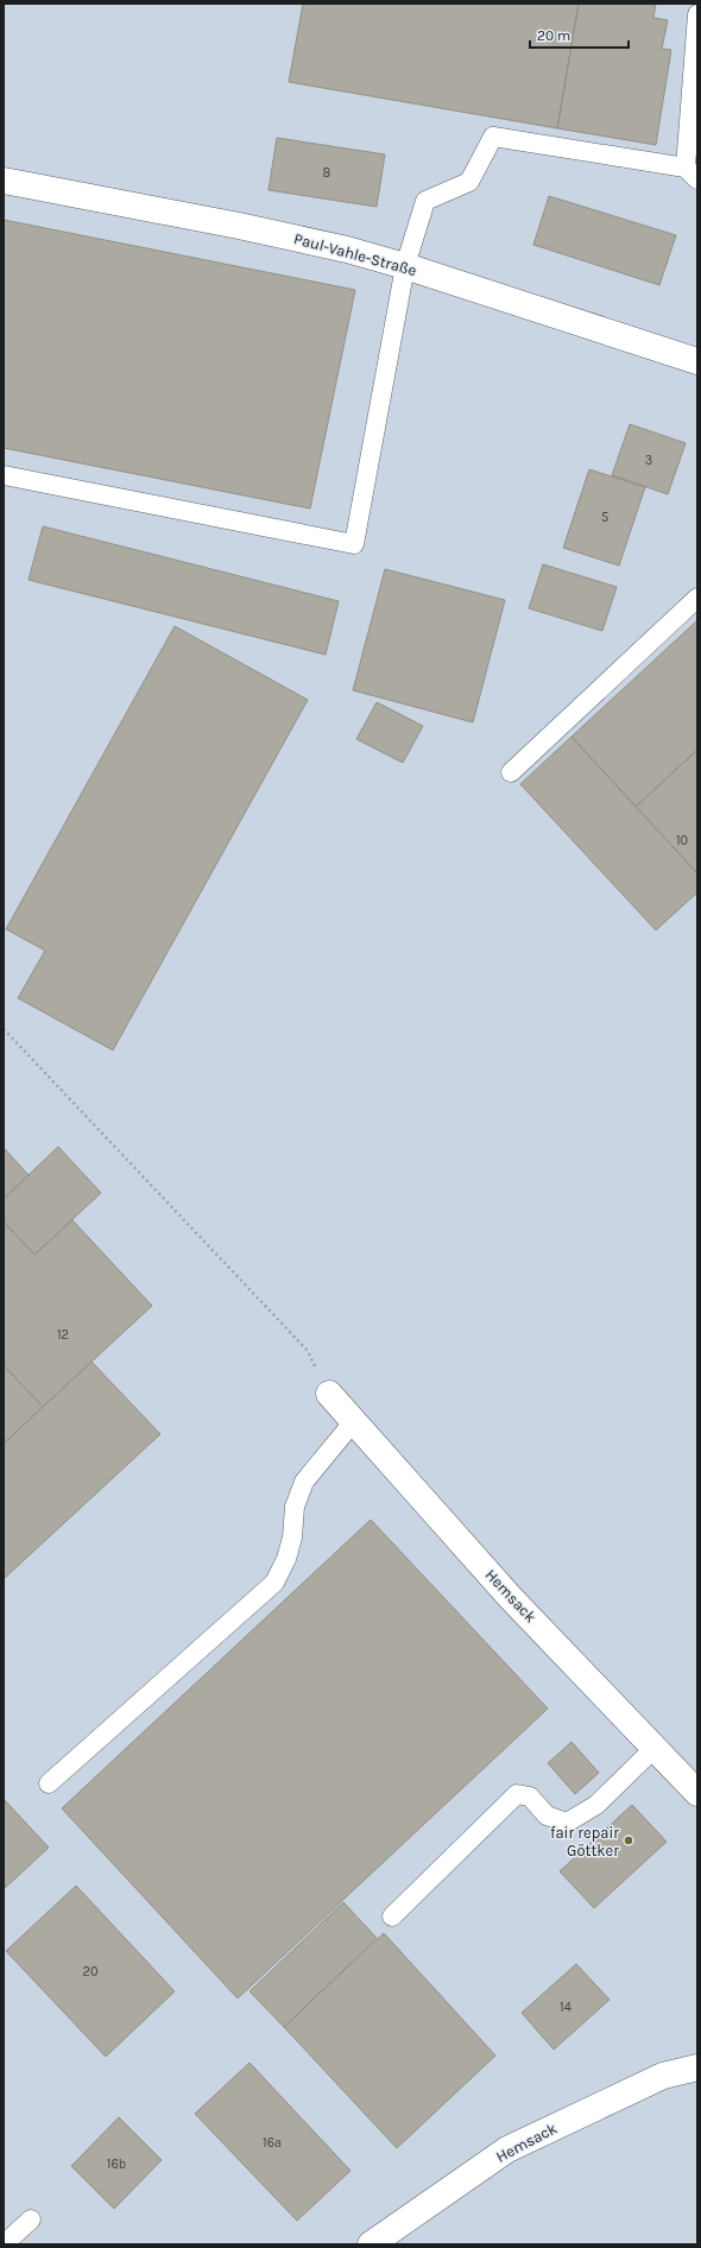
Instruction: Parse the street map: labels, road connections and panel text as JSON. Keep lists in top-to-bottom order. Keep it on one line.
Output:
{"streets":{"street":["Paul-Vahle-Straße","Hemsack"]},"places":["fair repair Göttker"],"house_numbers":["8","3","5","10","12","20","14","16a","16b"],"scale_bar":"20 m"}
